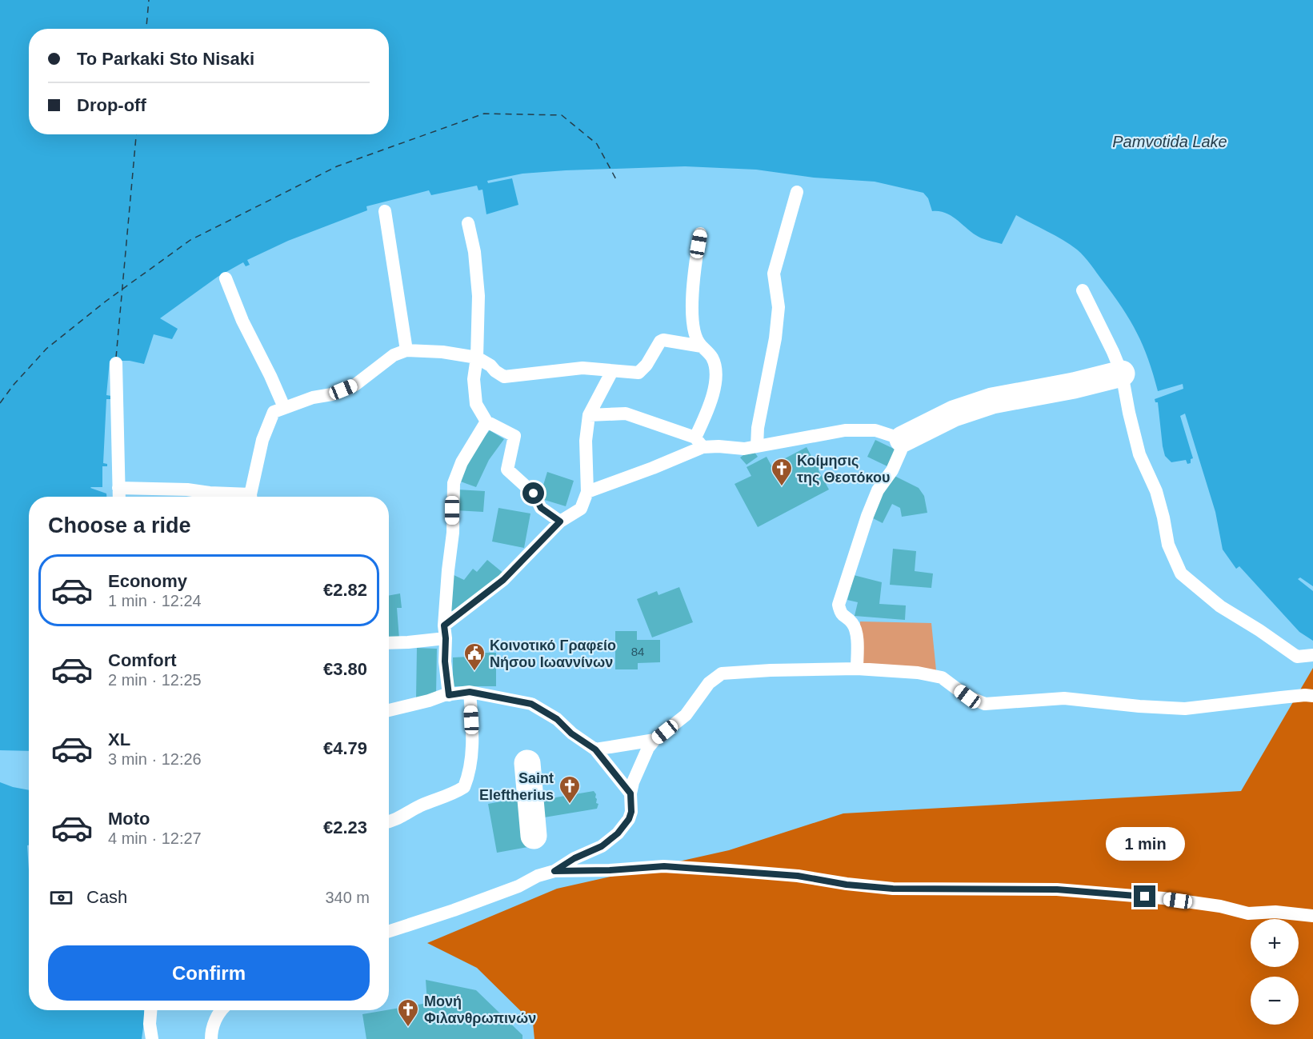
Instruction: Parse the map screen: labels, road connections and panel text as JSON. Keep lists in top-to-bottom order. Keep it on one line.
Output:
{"water":["Pamvotida Lake"],"places":{"church":["Κοίμησις της Θεοτόκου","Saint Eleftherius","Μονή Φιλανθρωπινών"],"public building":["Κοινοτικό Γραφείο Νήσου Ιωαννίνων"]},"house_numbers":["84"],"page":{"banner":["To Parkaki Sto Nisaki","Drop-off"],"heading":"Choose a ride","list":[{"name":"Economy","note":"1 min · 12:24","value":"€2.82"},{"name":"Comfort","note":"2 min · 12:25","value":"€3.80"},{"name":"XL","note":"3 min · 12:26","value":"€4.79"},{"name":"Moto","note":"4 min · 12:27","value":"€2.23"}],"bubble":"1 min","pay":["Cash","340 m"],"map_buttons":["+","−"],"buttons":"Confirm"}}
